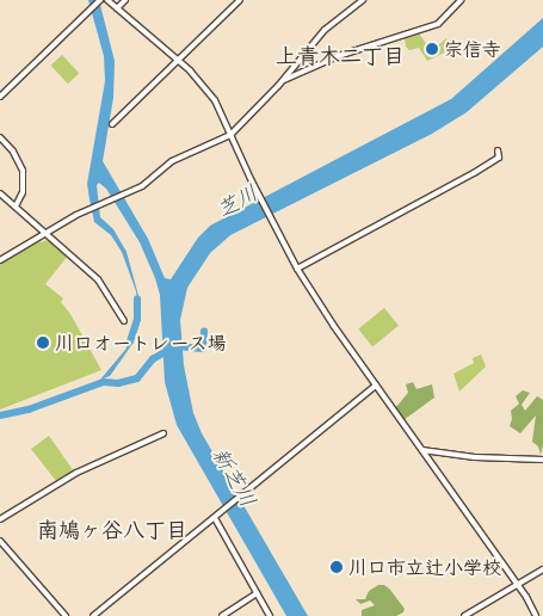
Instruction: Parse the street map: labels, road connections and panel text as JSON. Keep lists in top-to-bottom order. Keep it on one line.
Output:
{"districts":["上青木二丁目","南鳩ヶ谷八丁目"],"water":["芝川","新芝川"],"places":["宗信寺","川口オートレース場","川口市立辻小学校"]}
